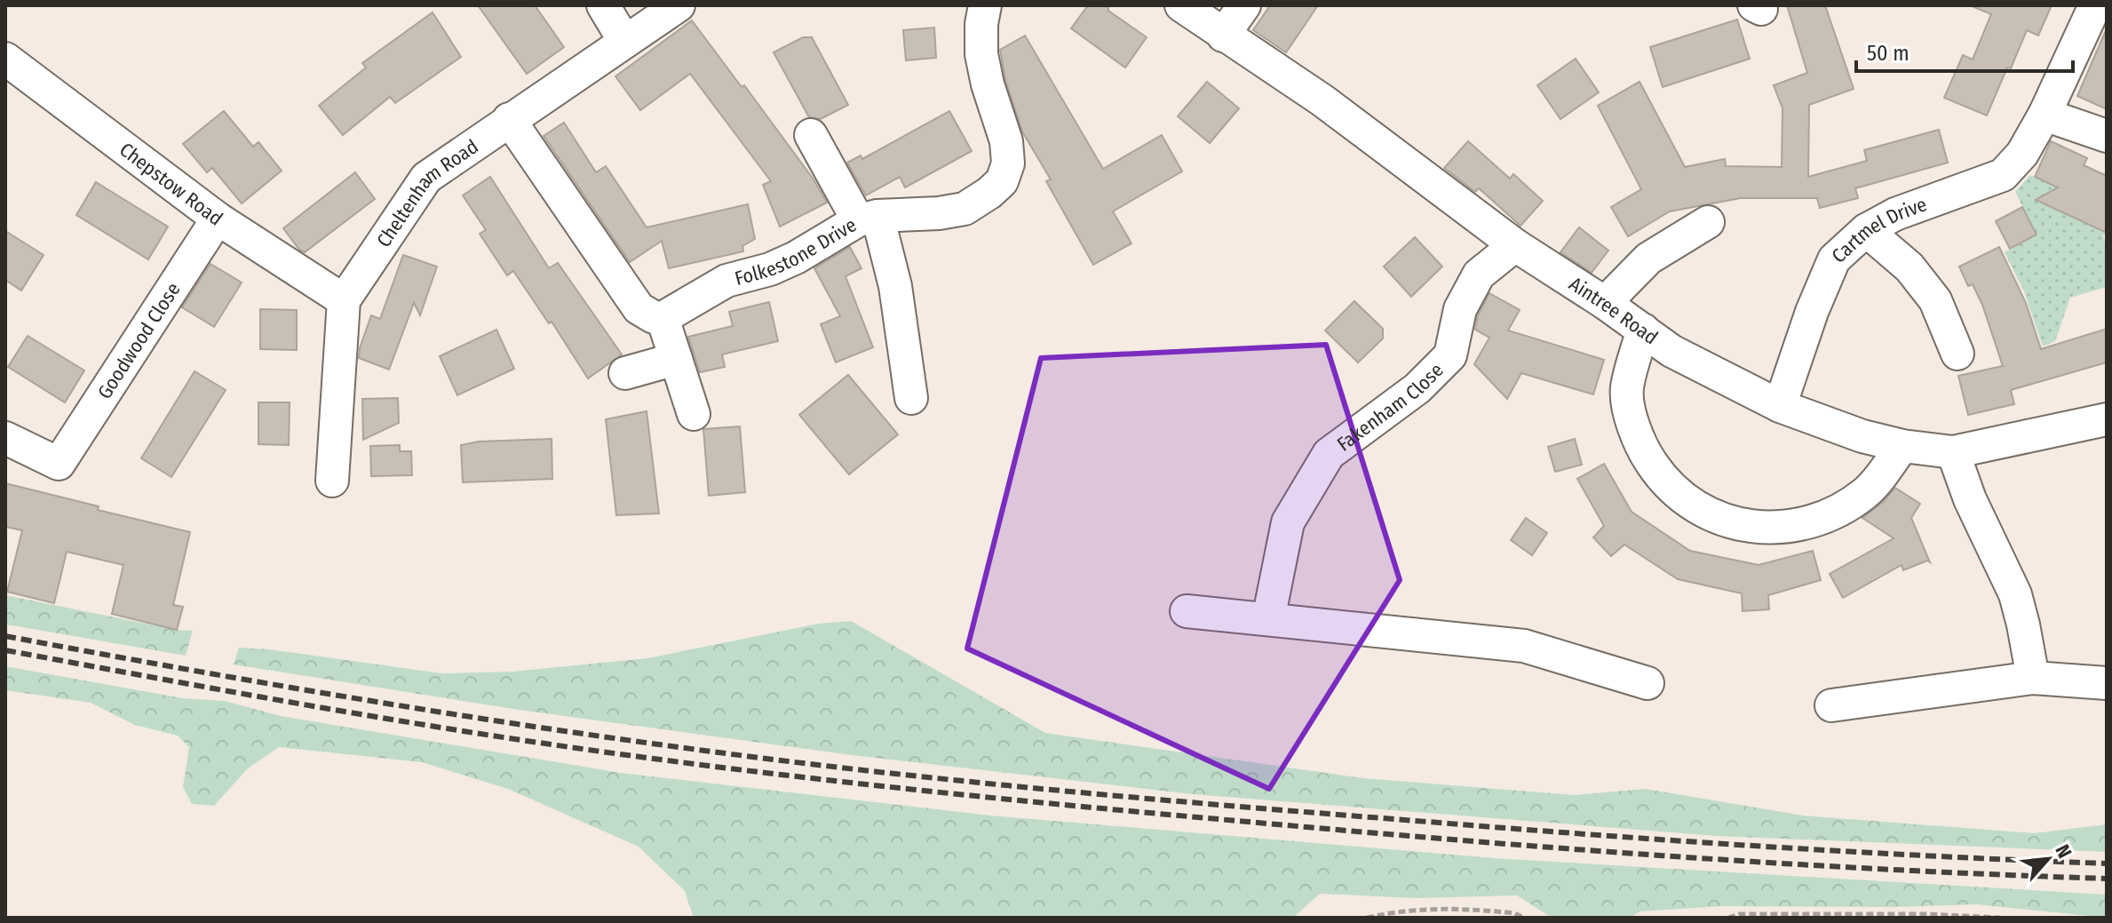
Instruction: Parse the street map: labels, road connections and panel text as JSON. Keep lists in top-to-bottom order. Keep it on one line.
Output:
{"streets":{"street":["Chepstow Road","Cheltenham Road","Cartmel Drive","Folkestone Drive","Aintree Road","Goodwood Close","Fakenham Close"]},"crossings":[["Chepstow Road","Cheltenham Road"],["Chepstow Road","Goodwood Close"],["Cartmel Drive","Aintree Road"],["Aintree Road","Fakenham Close"]],"scale_bar":"50 m","north":"top right"}
